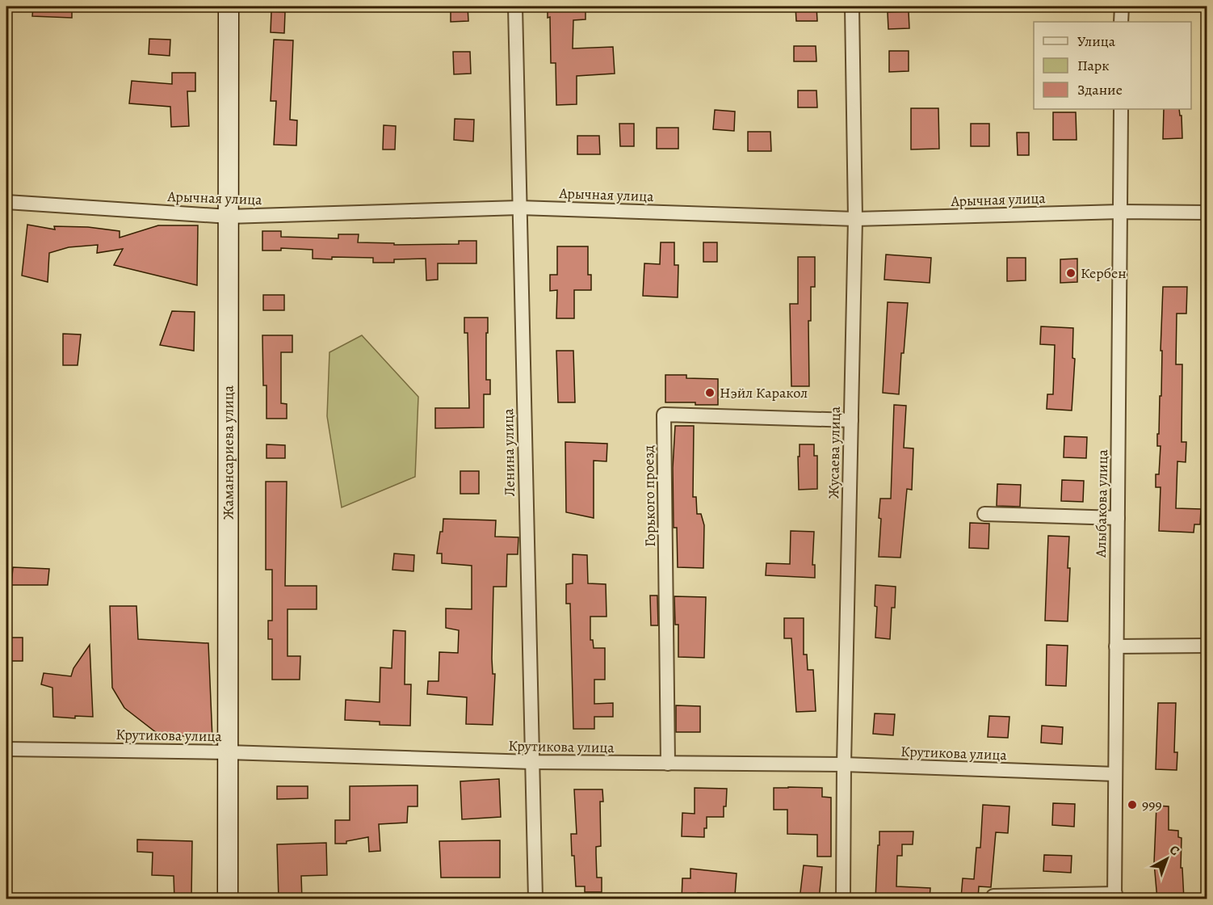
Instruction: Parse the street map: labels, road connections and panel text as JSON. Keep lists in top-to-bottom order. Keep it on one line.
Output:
{"streets":{"street":["Арычная улица","Жамансариева улица","Ленина улица","Жусаева улица","Горького проезд","Алыбакова улица","Крутикова улица"]},"crossings":[["Арычная улица","Жамансариева улица"],["Арычная улица","Ленина улица"],["Арычная улица","Жусаева улица"],["Арычная улица","Алыбакова улица"],["Жамансариева улица","Крутикова улица"],["Ленина улица","Крутикова улица"],["Жусаева улица","Горького проезд"],["Жусаева улица","Крутикова улица"],["Горького проезд","Крутикова улица"],["Алыбакова улица","Крутикова улица"]],"places":["Кербен","Нэйл Каракол","999"],"legend":["Улица","Парк","Здание"],"north":"top right"}
